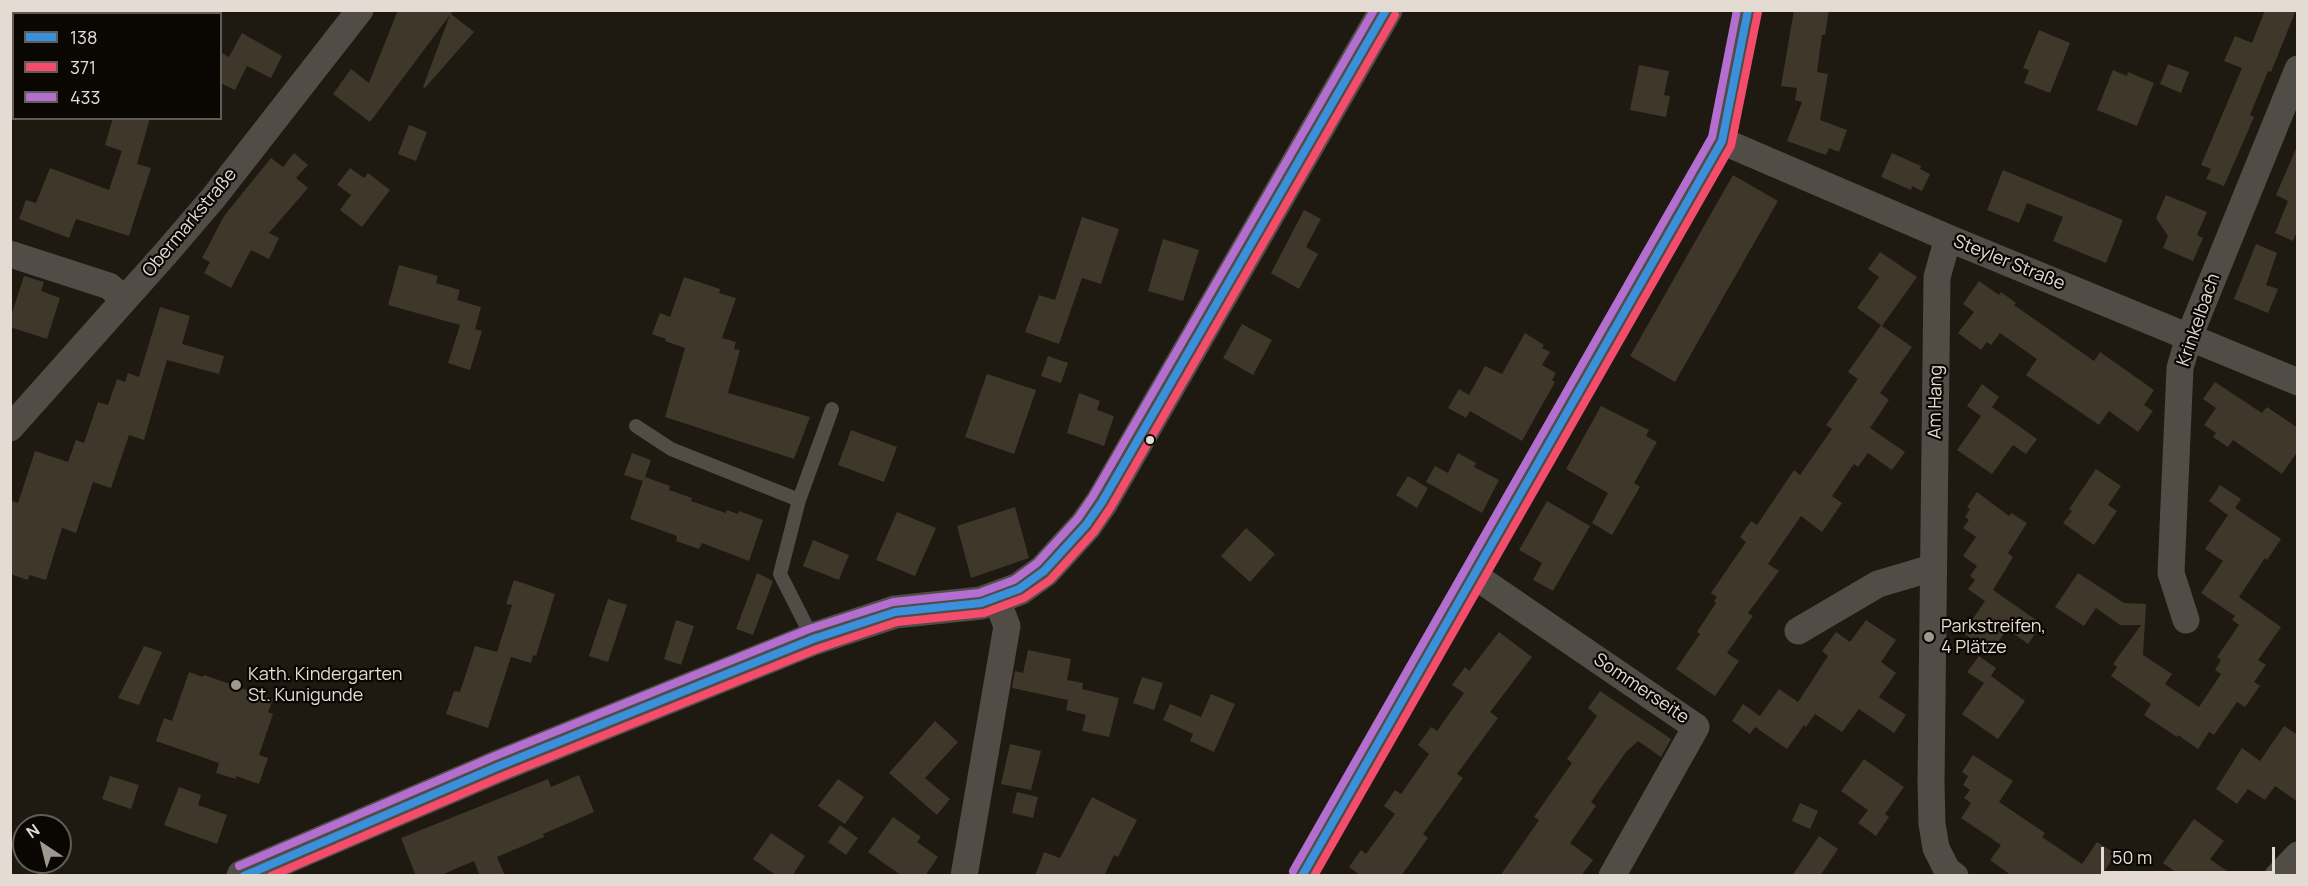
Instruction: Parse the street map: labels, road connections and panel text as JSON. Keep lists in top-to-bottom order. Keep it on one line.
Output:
{"streets":{"street":["Obermarkstraße","Steyler Straße","Krinkelbach","Am Hang","Sommerseite"]},"crossings":[["Steyler Straße","Krinkelbach"],["Steyler Straße","Am Hang"]],"places":["Parkstreifen, 4 Plätze","Kath. Kindergarten St. Kunigunde"],"lines":["transit line 138","transit line 433","transit line 371"],"legend":["138","371","433"],"scale_bar":"50 m","north":"top left"}
